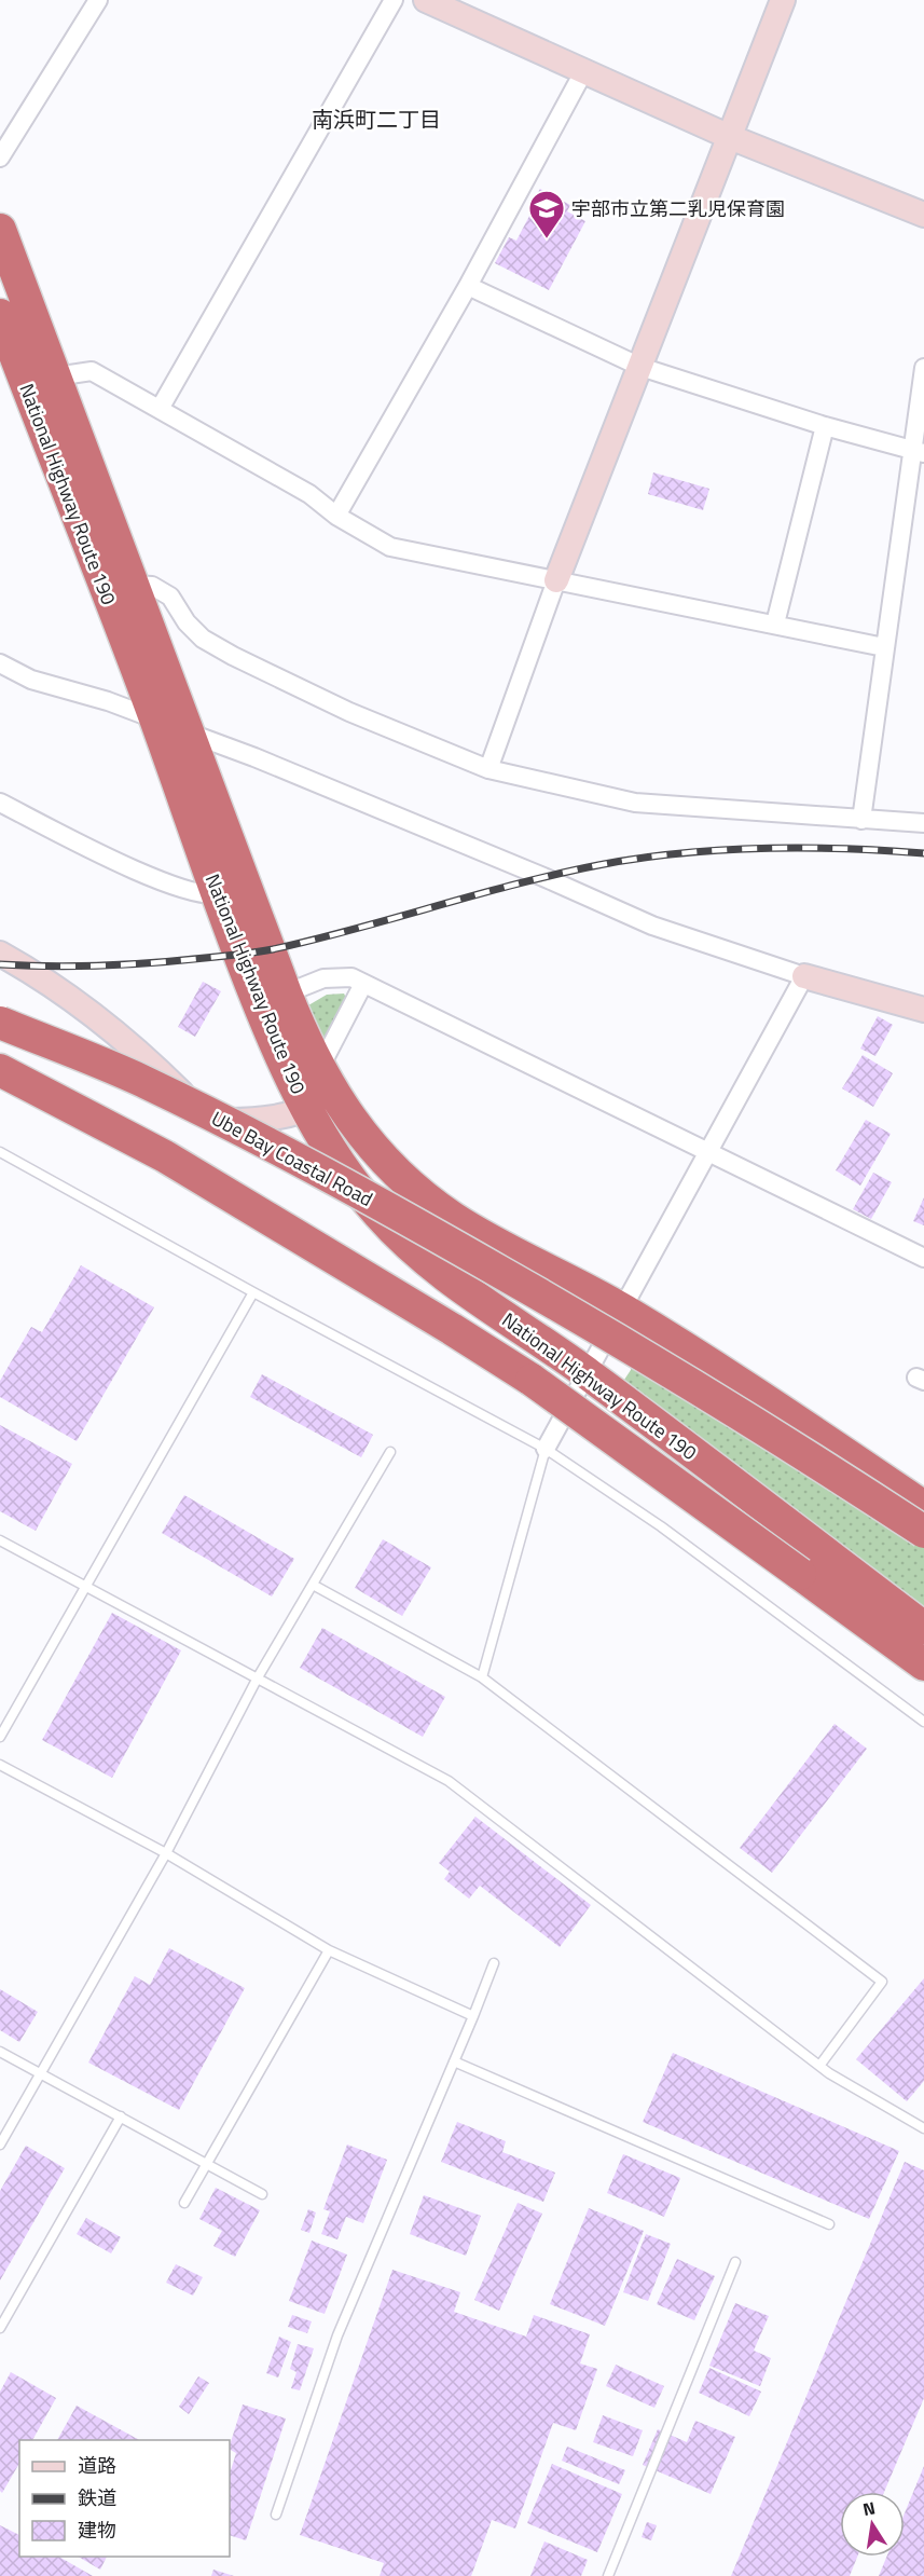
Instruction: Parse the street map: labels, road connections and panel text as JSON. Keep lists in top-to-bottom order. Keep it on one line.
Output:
{"streets":{"highway":["National Highway Route 190","Ube Bay Coastal Road"]},"districts":["南浜町二丁目"],"places":{"school or university":["宇部市立第二乳児保育園"]},"legend":["道路","鉄道","建物"],"north":"top"}
